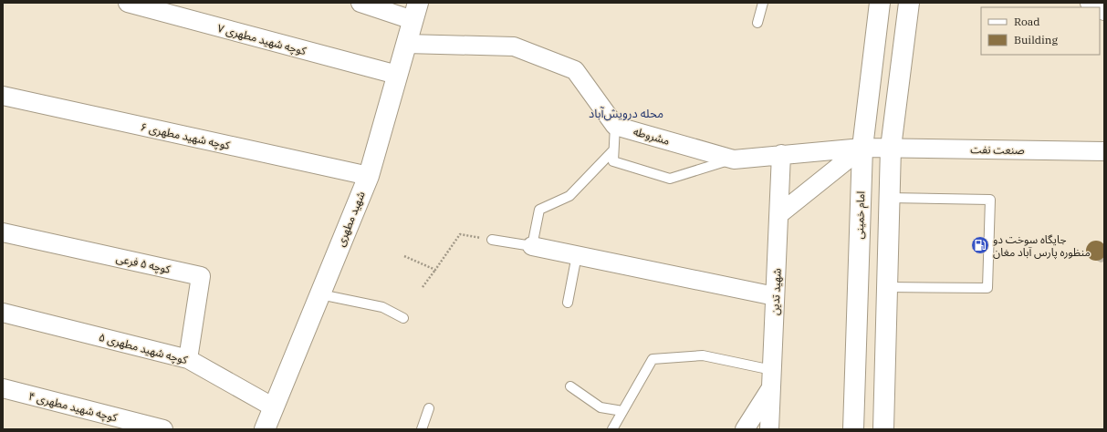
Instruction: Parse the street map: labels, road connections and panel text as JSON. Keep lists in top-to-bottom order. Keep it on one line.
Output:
{"streets":{"main road":["امام خمینی","شهید مطهری"],"street":["کوچه شهید مطهری ۷","کوچه شهید مطهری ۶","مشروطه","صنعت نفت","کوچه ۵ فرعی","شهید تدین","کوچه شهید مطهری ۵","کوچه شهید مطهری ۴"]},"crossings":[["کوچه شهید مطهری ۷","شهید مطهری"],["کوچه شهید مطهری ۶","شهید مطهری"],["مشروطه","صنعت نفت"],["مشروطه","امام خمینی"],["مشروطه","شهید تدین"],["صنعت نفت","امام خمینی"],["شهید مطهری","کوچه شهید مطهری ۵"],["کوچه ۵ فرعی","کوچه شهید مطهری ۵"]],"districts":["محله درویش‌آباد"],"places":{"fuel station":["جایگاه سوخت دو منظوره پارس آباد مغان"]},"legend":["Road","Building"]}
